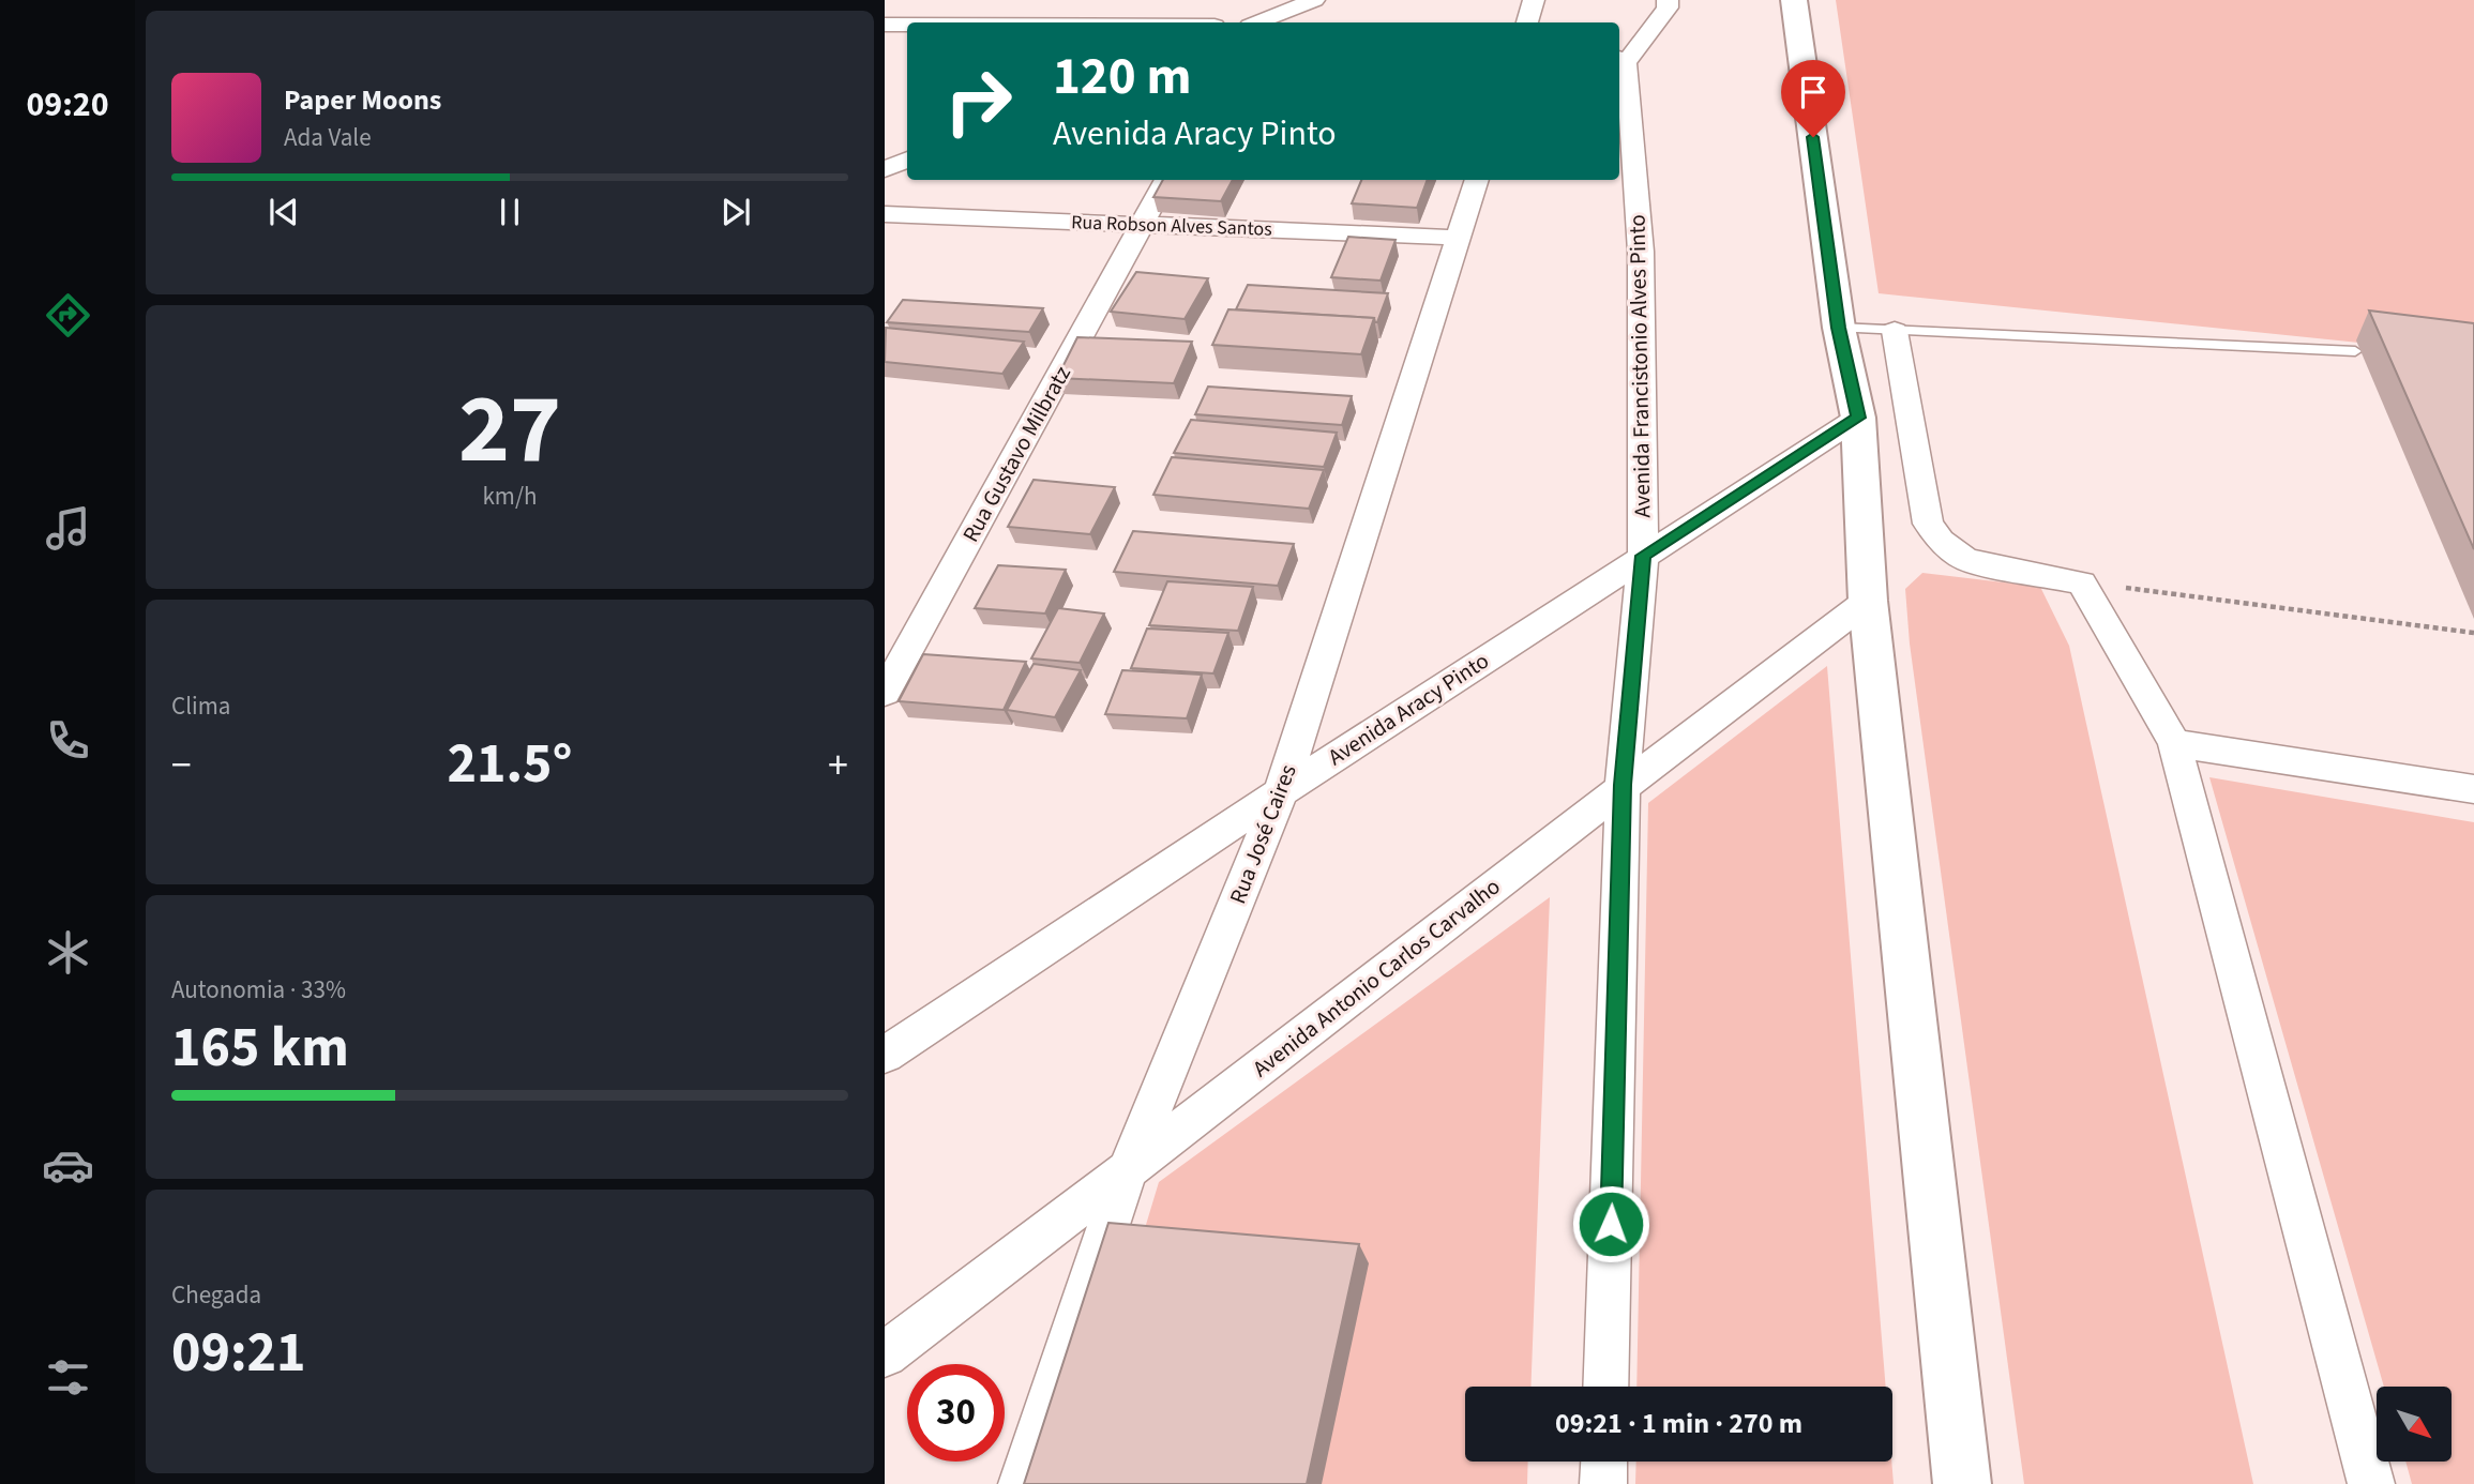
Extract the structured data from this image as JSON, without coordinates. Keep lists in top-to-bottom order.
{
  "streets": {
    "street": [
      "Rua Robson Alves Santos",
      "Avenida Francistonio Alves Pinto",
      "Rua Gustavo Milbratz",
      "Avenida Aracy Pinto",
      "Rua José Caires",
      "Avenida Antonio Carlos Carvalho"
    ]
  },
  "crossings": [
    ["Rua Robson Alves Santos", "Rua Gustavo Milbratz"],
    ["Rua Robson Alves Santos", "Rua José Caires"],
    ["Avenida Francistonio Alves Pinto", "Avenida Aracy Pinto"],
    ["Avenida Francistonio Alves Pinto", "Avenida Antonio Carlos Carvalho"],
    ["Avenida Aracy Pinto", "Rua José Caires"],
    ["Rua José Caires", "Avenida Antonio Carlos Carvalho"]
  ],
  "north": "bottom right",
  "page": {
    "tabs": "09:20",
    "turn": ["120 m", "Avenida Aracy Pinto"],
    "song": ["Paper Moons", "Ada Vale"],
    "tile": [
      ["27", "km/h"],
      "Clima",
      ["Autonomia · 33%", "165 km"],
      ["Chegada", "09:21"]
    ],
    "heat": ["−", "21.5°", "+"],
    "limit": "30",
    "trip": "09:21 · 1 min · 270 m"
  }
}
